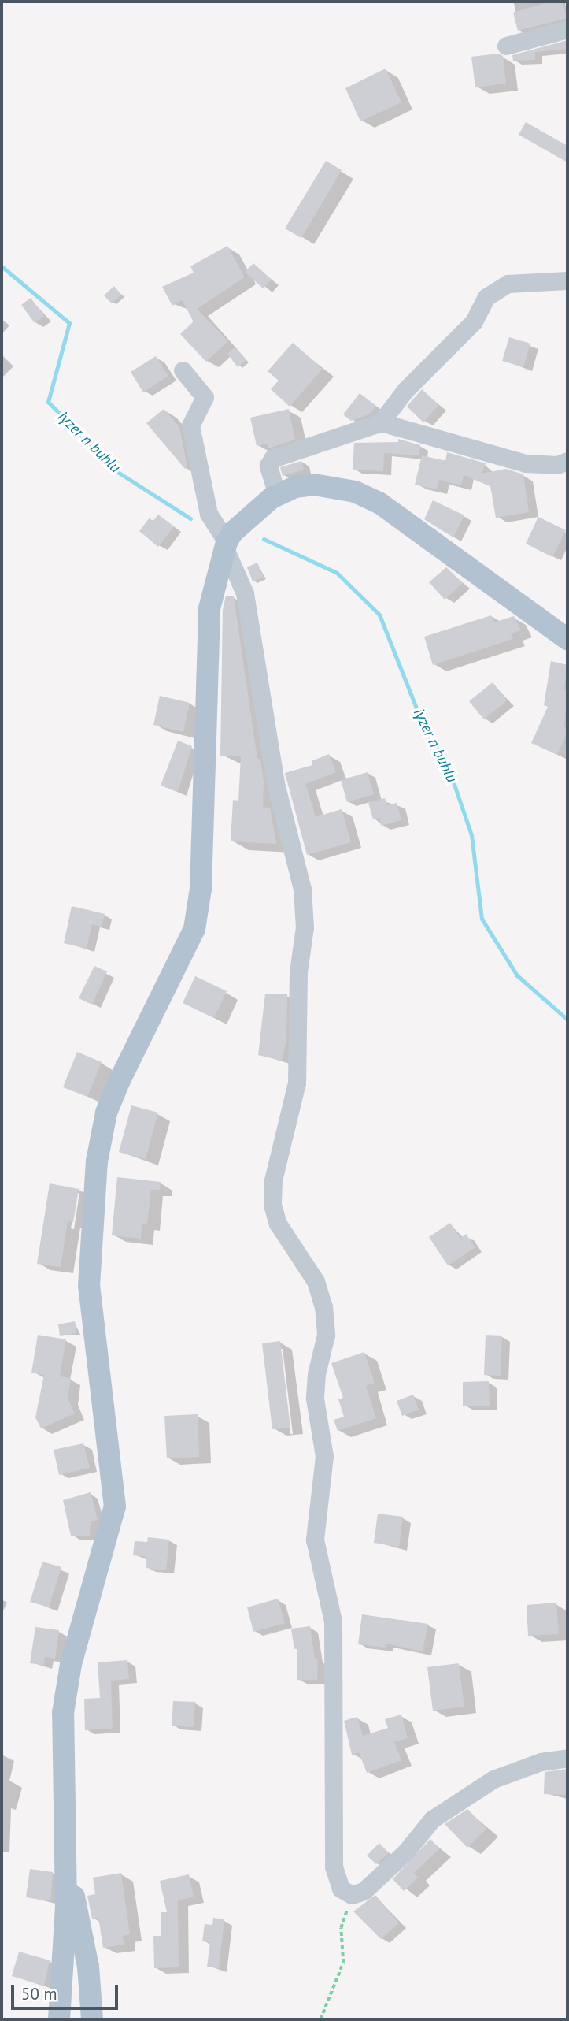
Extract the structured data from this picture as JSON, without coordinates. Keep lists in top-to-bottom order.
{
  "water": ["iγzer n buhlu"],
  "scale_bar": "50 m"
}
